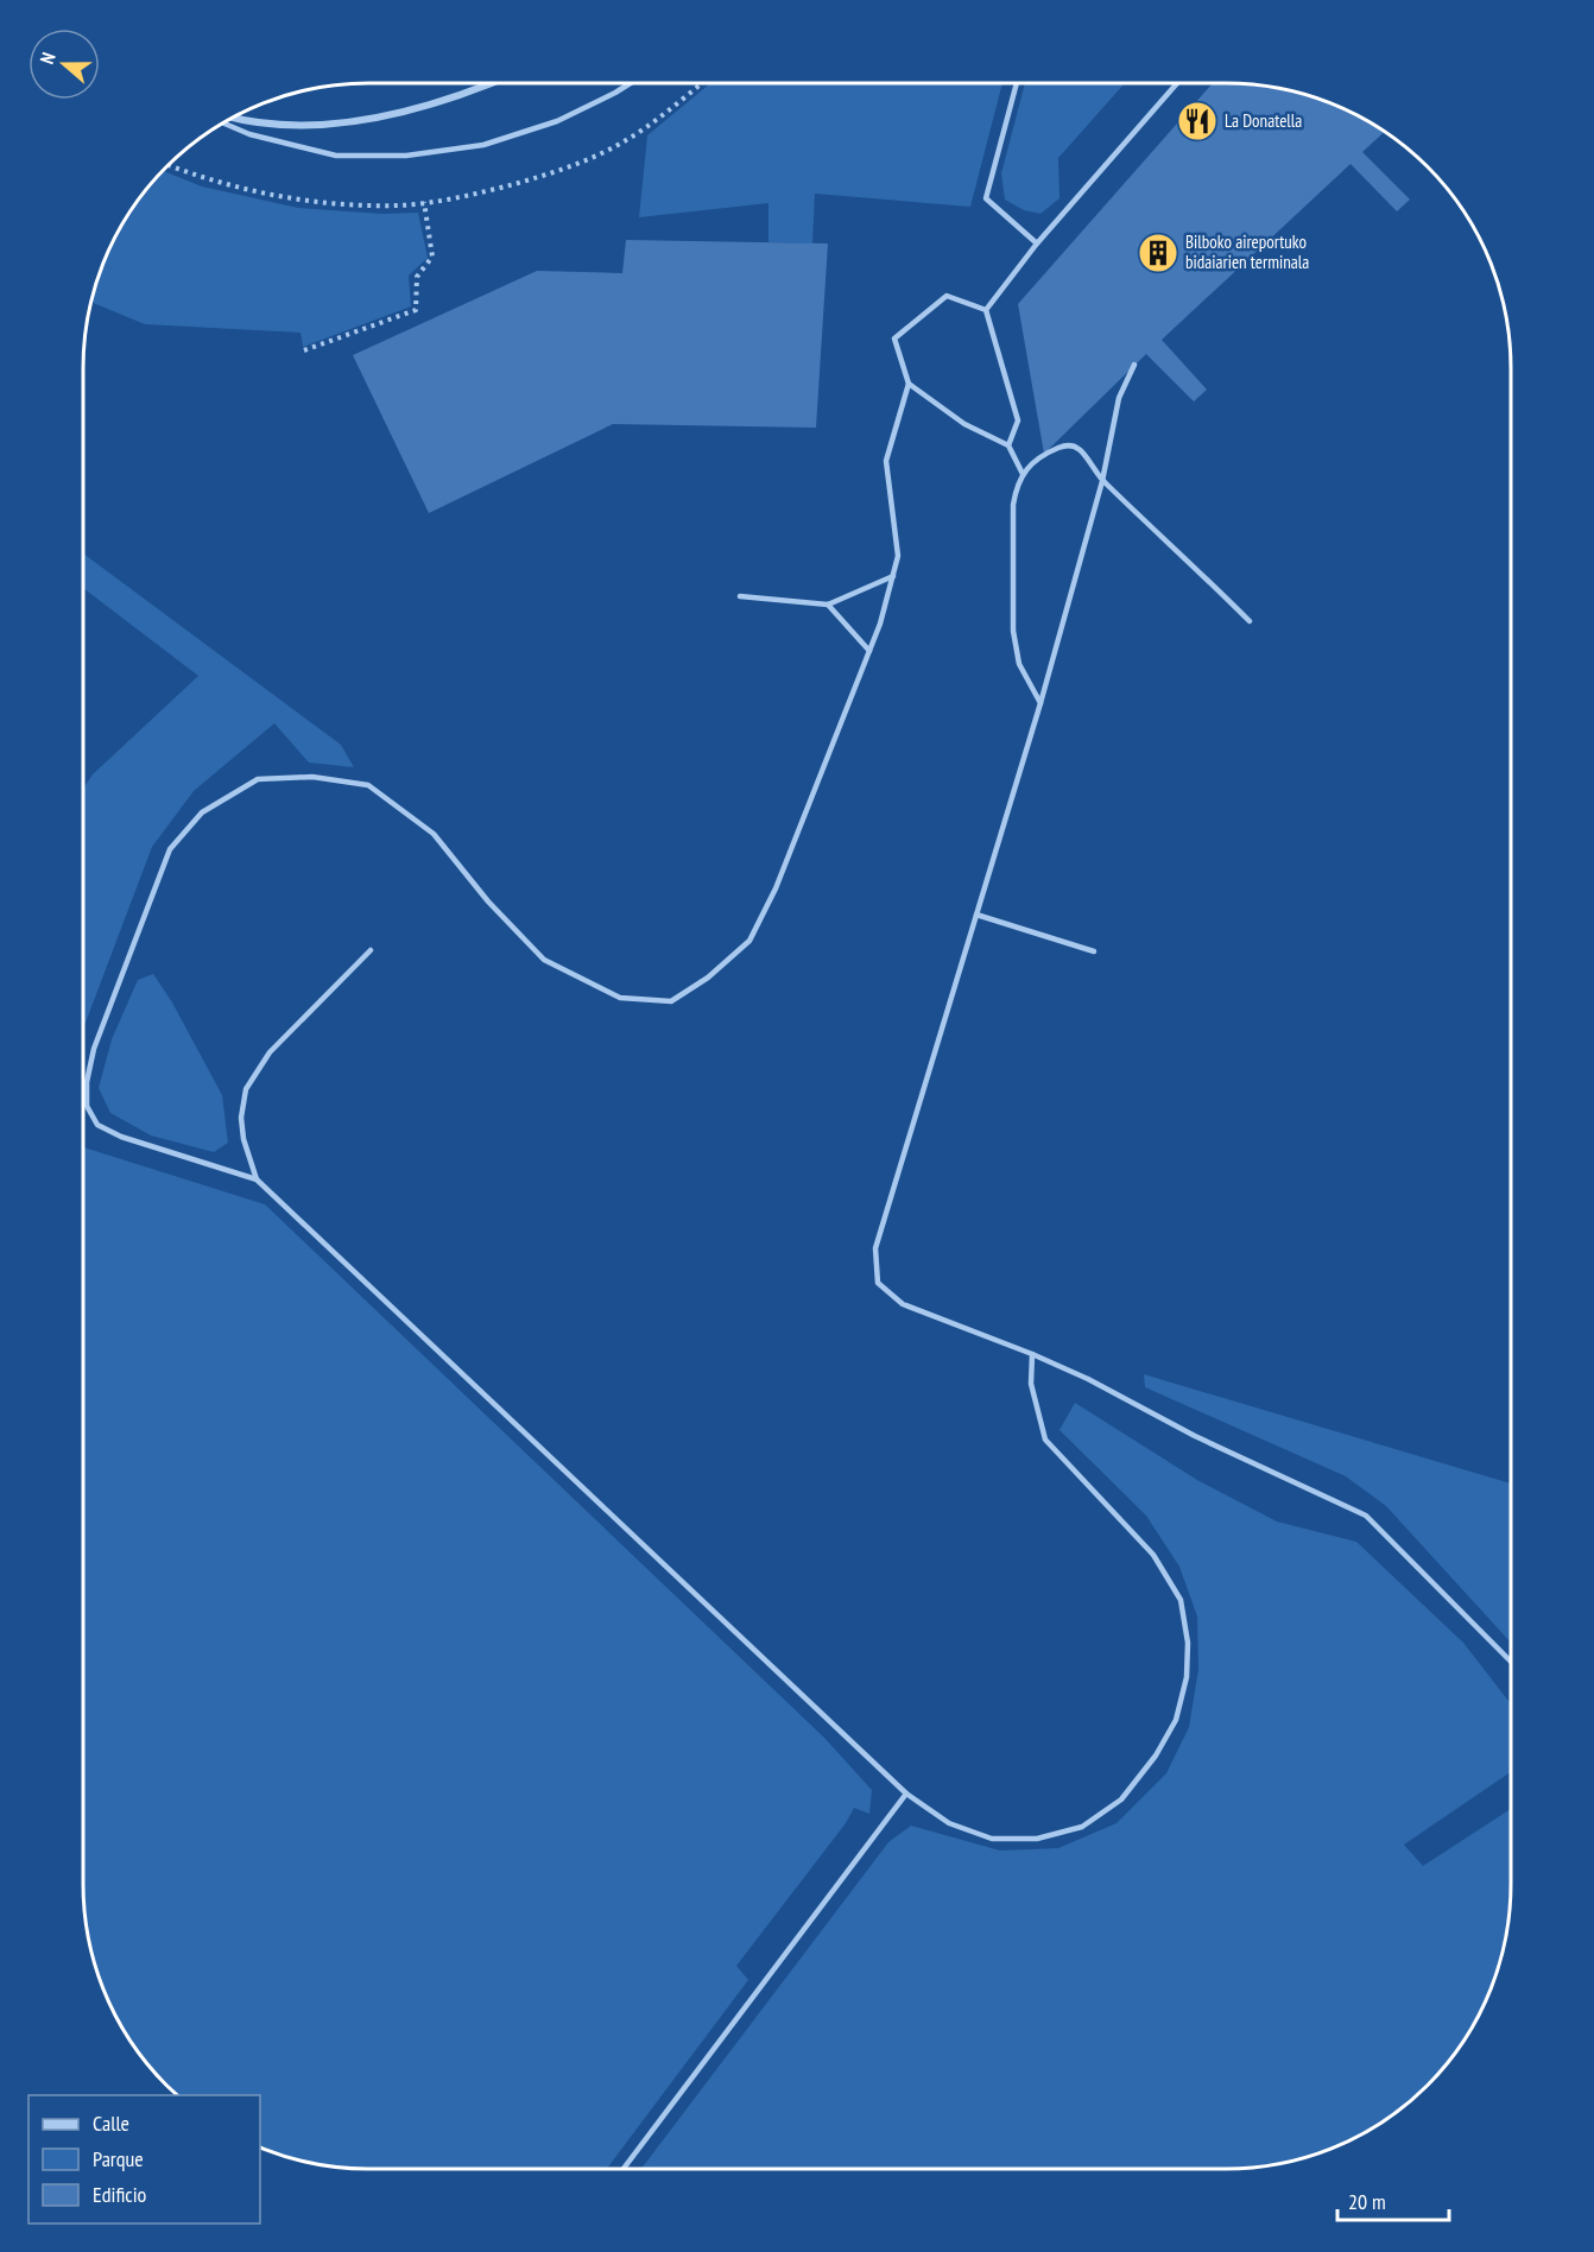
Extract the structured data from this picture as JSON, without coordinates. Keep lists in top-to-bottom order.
{
  "places": {
    "restaurant": ["La Donatella"],
    "building": ["Bilboko aireportuko bidaiarien terminala"]
  },
  "legend": ["Calle", "Parque", "Edificio"],
  "scale_bar": "20 m",
  "north": "left"
}
